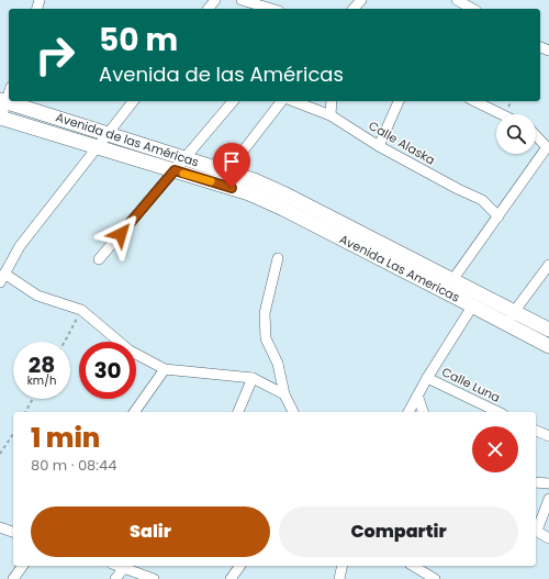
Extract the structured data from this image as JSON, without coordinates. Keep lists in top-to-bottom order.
{
  "streets": {
    "street": [
      "Avenida de las Américas",
      "Calle Alaska",
      "Avenida Las Americas",
      "Calle Luna"
    ]
  },
  "crossings": [
    ["Avenida de las Américas", "Avenida Las Americas"]
  ],
  "page": {
    "turn": ["50 m", "Avenida de las Américas"],
    "speed": "28 km/h",
    "limit": "30",
    "heading": ["1 min", "80 m · 08:44"],
    "buttons": ["Salir", "Compartir"]
  }
}
